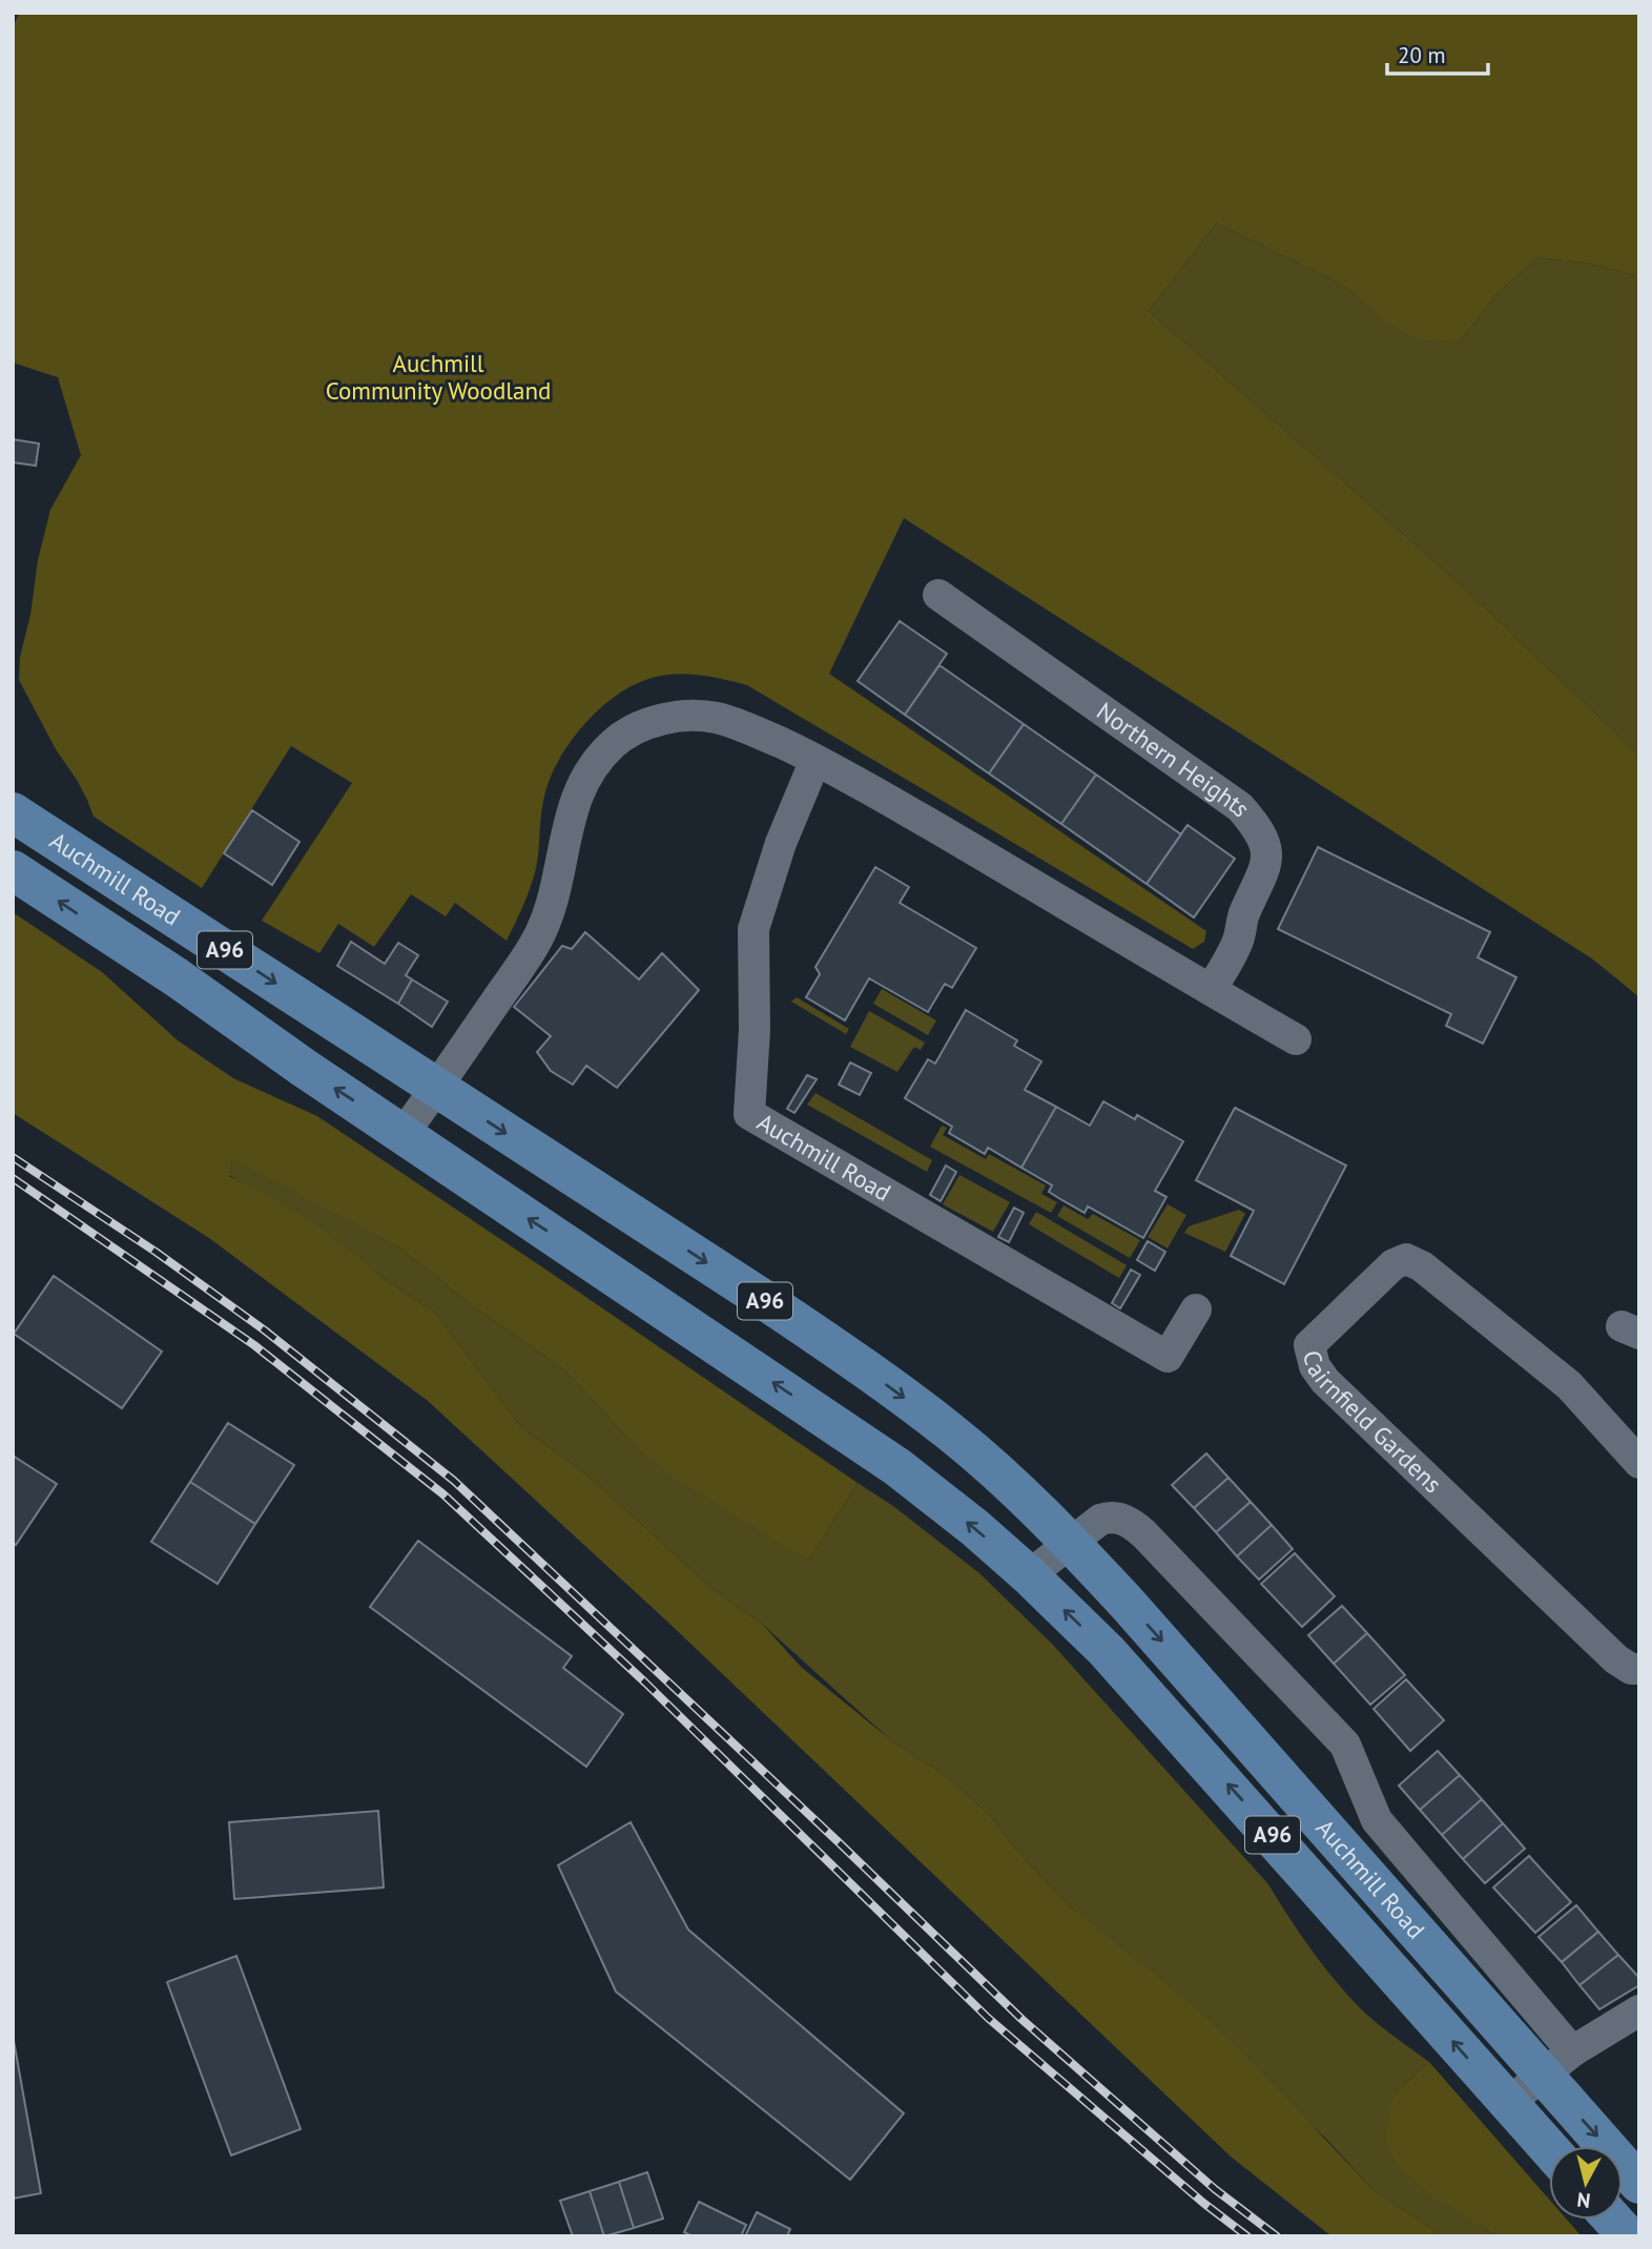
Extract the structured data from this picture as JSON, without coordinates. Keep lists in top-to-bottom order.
{
  "streets": {
    "main road": ["Auchmill Road", "A96"],
    "street": ["Northern Heights", "Cairnfield Gardens"]
  },
  "parks": ["Auchmill Community Woodland"],
  "scale_bar": "20 m",
  "north": "bottom"
}
